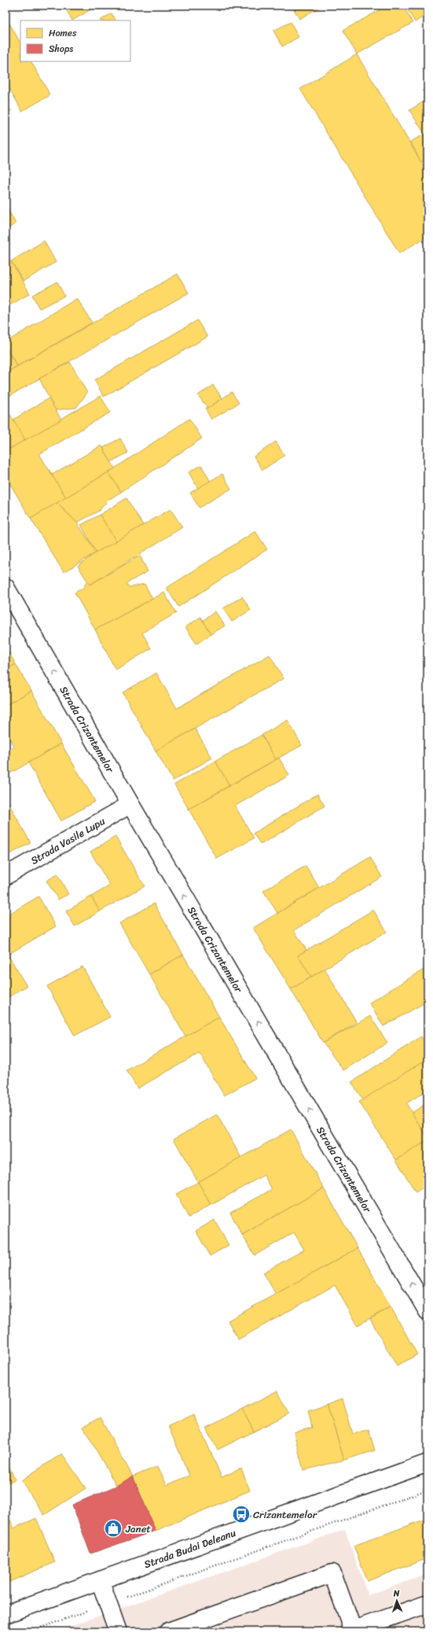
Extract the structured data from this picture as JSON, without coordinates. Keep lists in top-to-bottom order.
{
  "streets": {
    "street": ["Strada Crizantemelor", "Strada Vasile Lupu", "Strada Budai Deleanu"]
  },
  "crossings": [
    ["Strada Crizantemelor", "Strada Vasile Lupu"]
  ],
  "one_way": ["Strada Crizantemelor"],
  "places": {
    "bus stop": ["Crizantemelor"],
    "shop": ["Janet"]
  },
  "legend": ["Homes", "Shops"],
  "north": "top"
}
